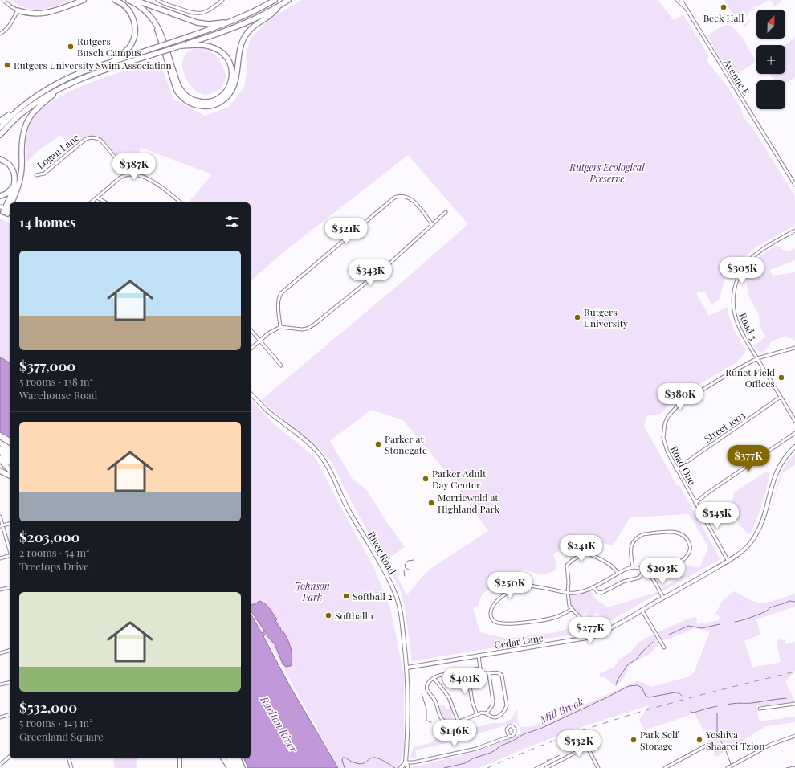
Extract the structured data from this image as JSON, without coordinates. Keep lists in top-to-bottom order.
{
  "streets": {
    "street": [
      "Avenue E",
      "Logan Lane",
      "Road 3",
      "Street 1603",
      "Road One",
      "River Road",
      "Cedar Lane"
    ]
  },
  "crossings": [
    ["Road 3", "Street 1603"],
    ["Road 3", "Road One"],
    ["Street 1603", "Road One"],
    ["Road One", "Cedar Lane"],
    ["River Road", "Cedar Lane"]
  ],
  "water": ["Mill Brook", "Raritan River"],
  "parks": ["Rutgers Ecological Preserve", "Johnson Park"],
  "places": [
    "Beck Hall",
    "Rutgers Busch Campus",
    "Rutgers University Swim Association",
    "Rutgers University",
    "Runet Field Offices",
    "Parker at Stonegate",
    "Parker Adult Day Center",
    "Merriewold at Highland Park",
    "Softball 2",
    "Softball 1",
    "Park Self Storage",
    "Yeshiva Shaarei Tzion"
  ],
  "north": "top",
  "page": {
    "map_buttons": ["+", "−"],
    "price": [
      "$387K",
      "$321K",
      "$305K",
      "$343K",
      "$380K",
      "$377K",
      "$545K",
      "$241K",
      "$203K",
      "$250K",
      "$277K",
      "$401K",
      "$146K",
      "$532K"
    ],
    "heading": "14 homes",
    "list": [
      {
        "name": "$377,000",
        "note": "5 rooms · 138 m² · Warehouse Road"
      },
      {
        "name": "$203,000",
        "note": "2 rooms · 54 m² · Treetops Drive"
      },
      {
        "name": "$532,000",
        "note": "5 rooms · 143 m² · Greenland Square"
      }
    ]
  }
}
